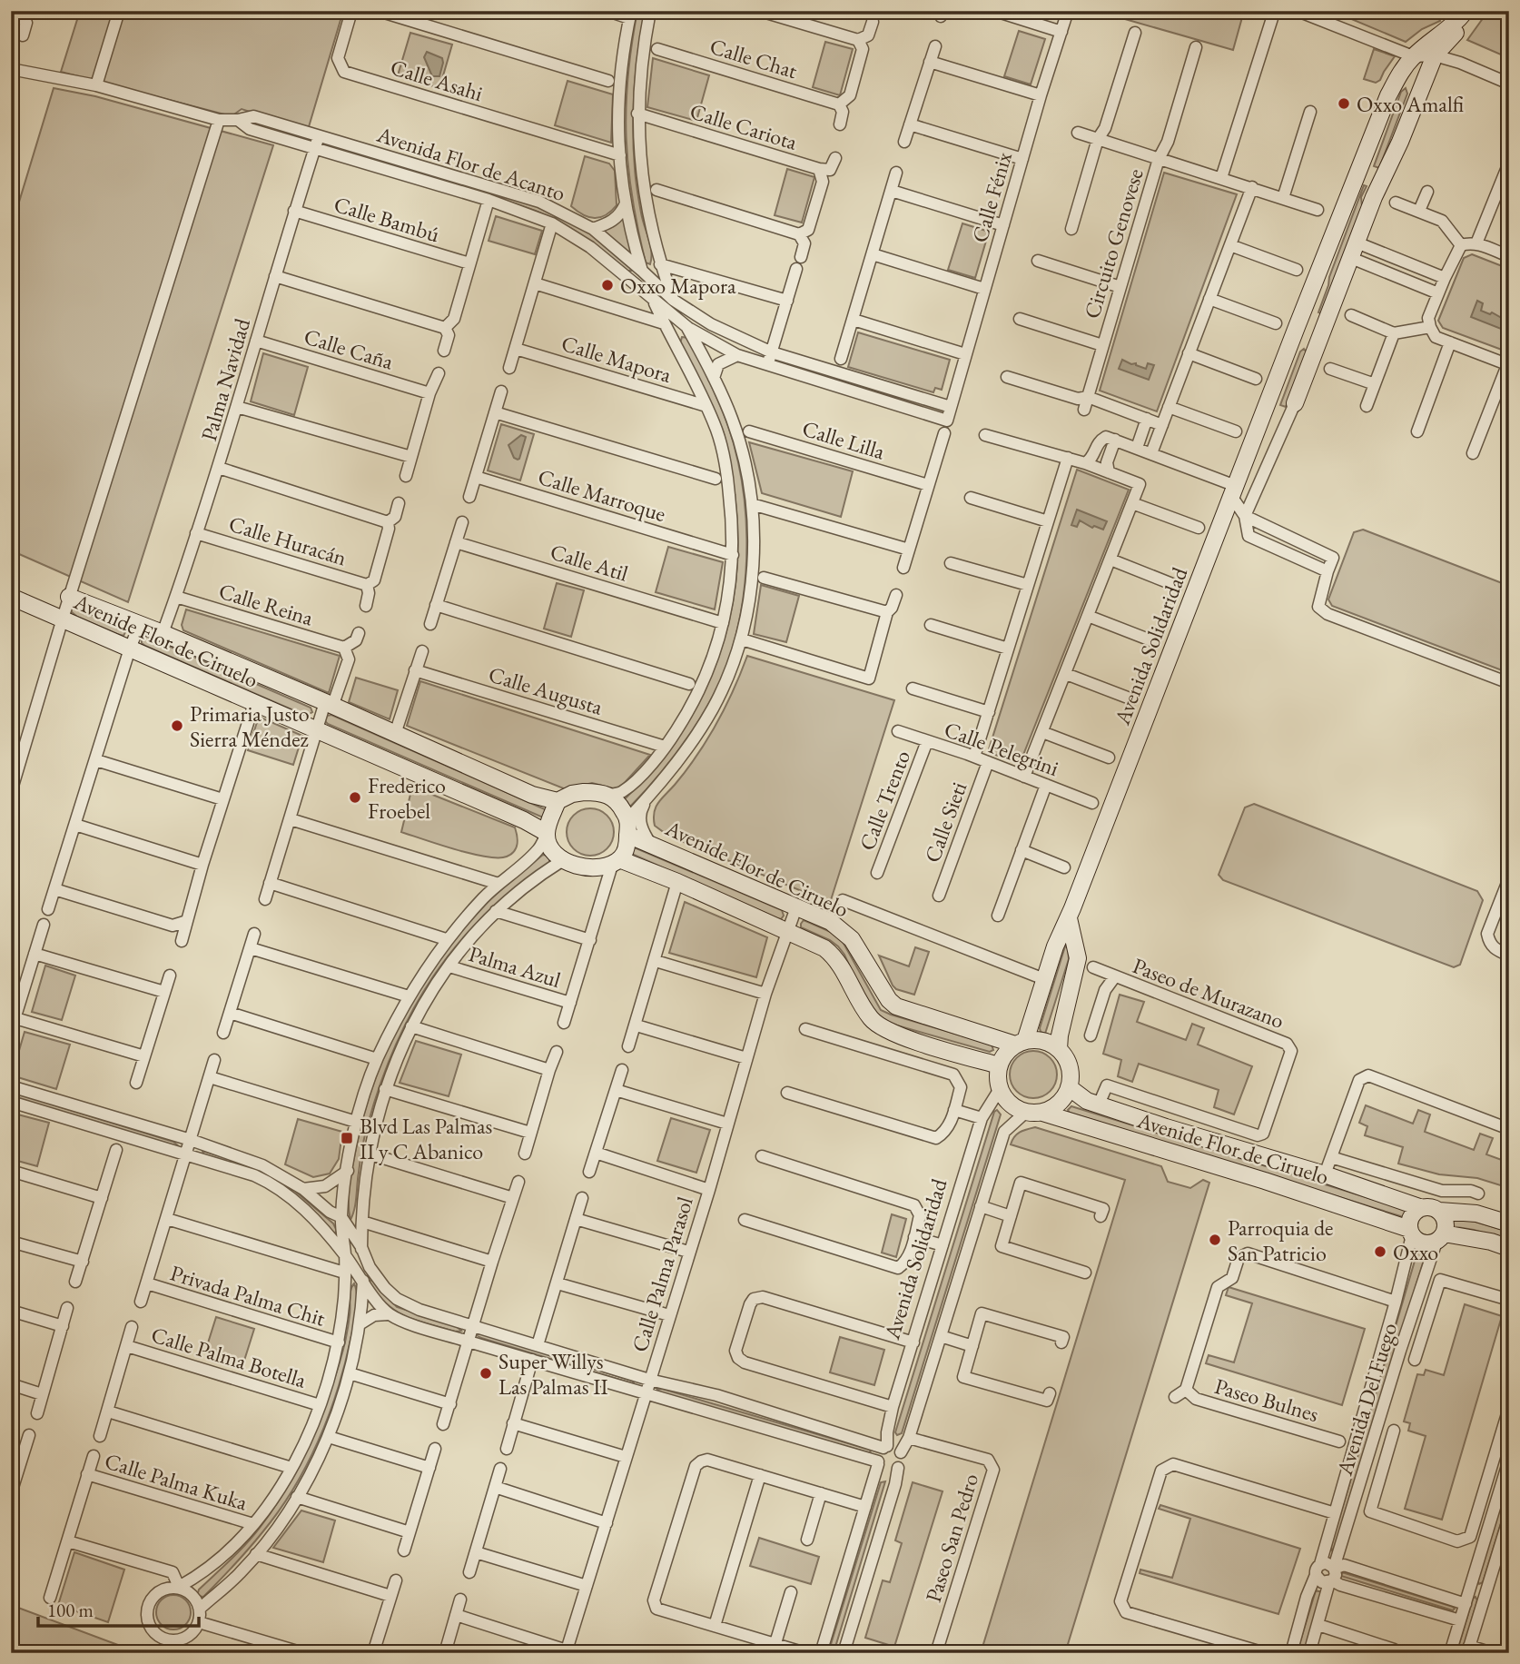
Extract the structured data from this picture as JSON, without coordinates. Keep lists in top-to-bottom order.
{
  "streets": {
    "main road": ["Avenide Flor de Ciruelo", "Avenida Solidaridad"],
    "street": [
      "Calle Chat",
      "Calle Asahi",
      "Calle Cariota",
      "Avenida Flor de Acanto",
      "Calle Fénix",
      "Calle Bambú",
      "Circuito Genovese",
      "Calle Caña",
      "Calle Mapora",
      "Palma Navidad",
      "Calle Lilla",
      "Calle Marroque",
      "Calle Huracán",
      "Calle Atil",
      "Calle Reina",
      "Calle Augusta",
      "Calle Pelegrini",
      "Calle Trento",
      "Calle Sieti",
      "Palma Azul",
      "Paseo de Murazano",
      "Calle Palma Parasol",
      "Privada Palma Chit",
      "Calle Palma Botella",
      "Avenida Del Fuego",
      "Paseo Bulnes",
      "Calle Palma Kuka",
      "Paseo San Pedro"
    ]
  },
  "crossings": [
    ["Avenida Flor de Acanto", "Calle Fénix"],
    ["Avenida Flor de Acanto", "Palma Navidad"],
    ["Calle Bambú", "Palma Navidad"],
    ["Calle Caña", "Palma Navidad"],
    ["Palma Navidad", "Calle Huracán"],
    ["Palma Navidad", "Calle Reina"],
    ["Palma Navidad", "Avenide Flor de Ciruelo"],
    ["Avenide Flor de Ciruelo", "Avenida Solidaridad"],
    ["Avenide Flor de Ciruelo", "Palma Azul"],
    ["Avenide Flor de Ciruelo", "Paseo de Murazano"],
    ["Avenide Flor de Ciruelo", "Calle Palma Parasol"],
    ["Avenide Flor de Ciruelo", "Avenida Del Fuego"],
    ["Calle Pelegrini", "Calle Trento"],
    ["Calle Pelegrini", "Calle Sieti"],
    ["Avenida Del Fuego", "Paseo Bulnes"]
  ],
  "places": {
    "other": [
      "Oxxo Amalfi",
      "Oxxo Mapora",
      "Primaria Justo Sierra Méndez",
      "Frederico Froebel",
      "Parroquia de San Patricio",
      "Oxxo",
      "Super Willys Las Palmas II"
    ],
    "transit": ["Blvd Las Palmas II y C Abanico"]
  },
  "scale_bar": "100 m"
}
